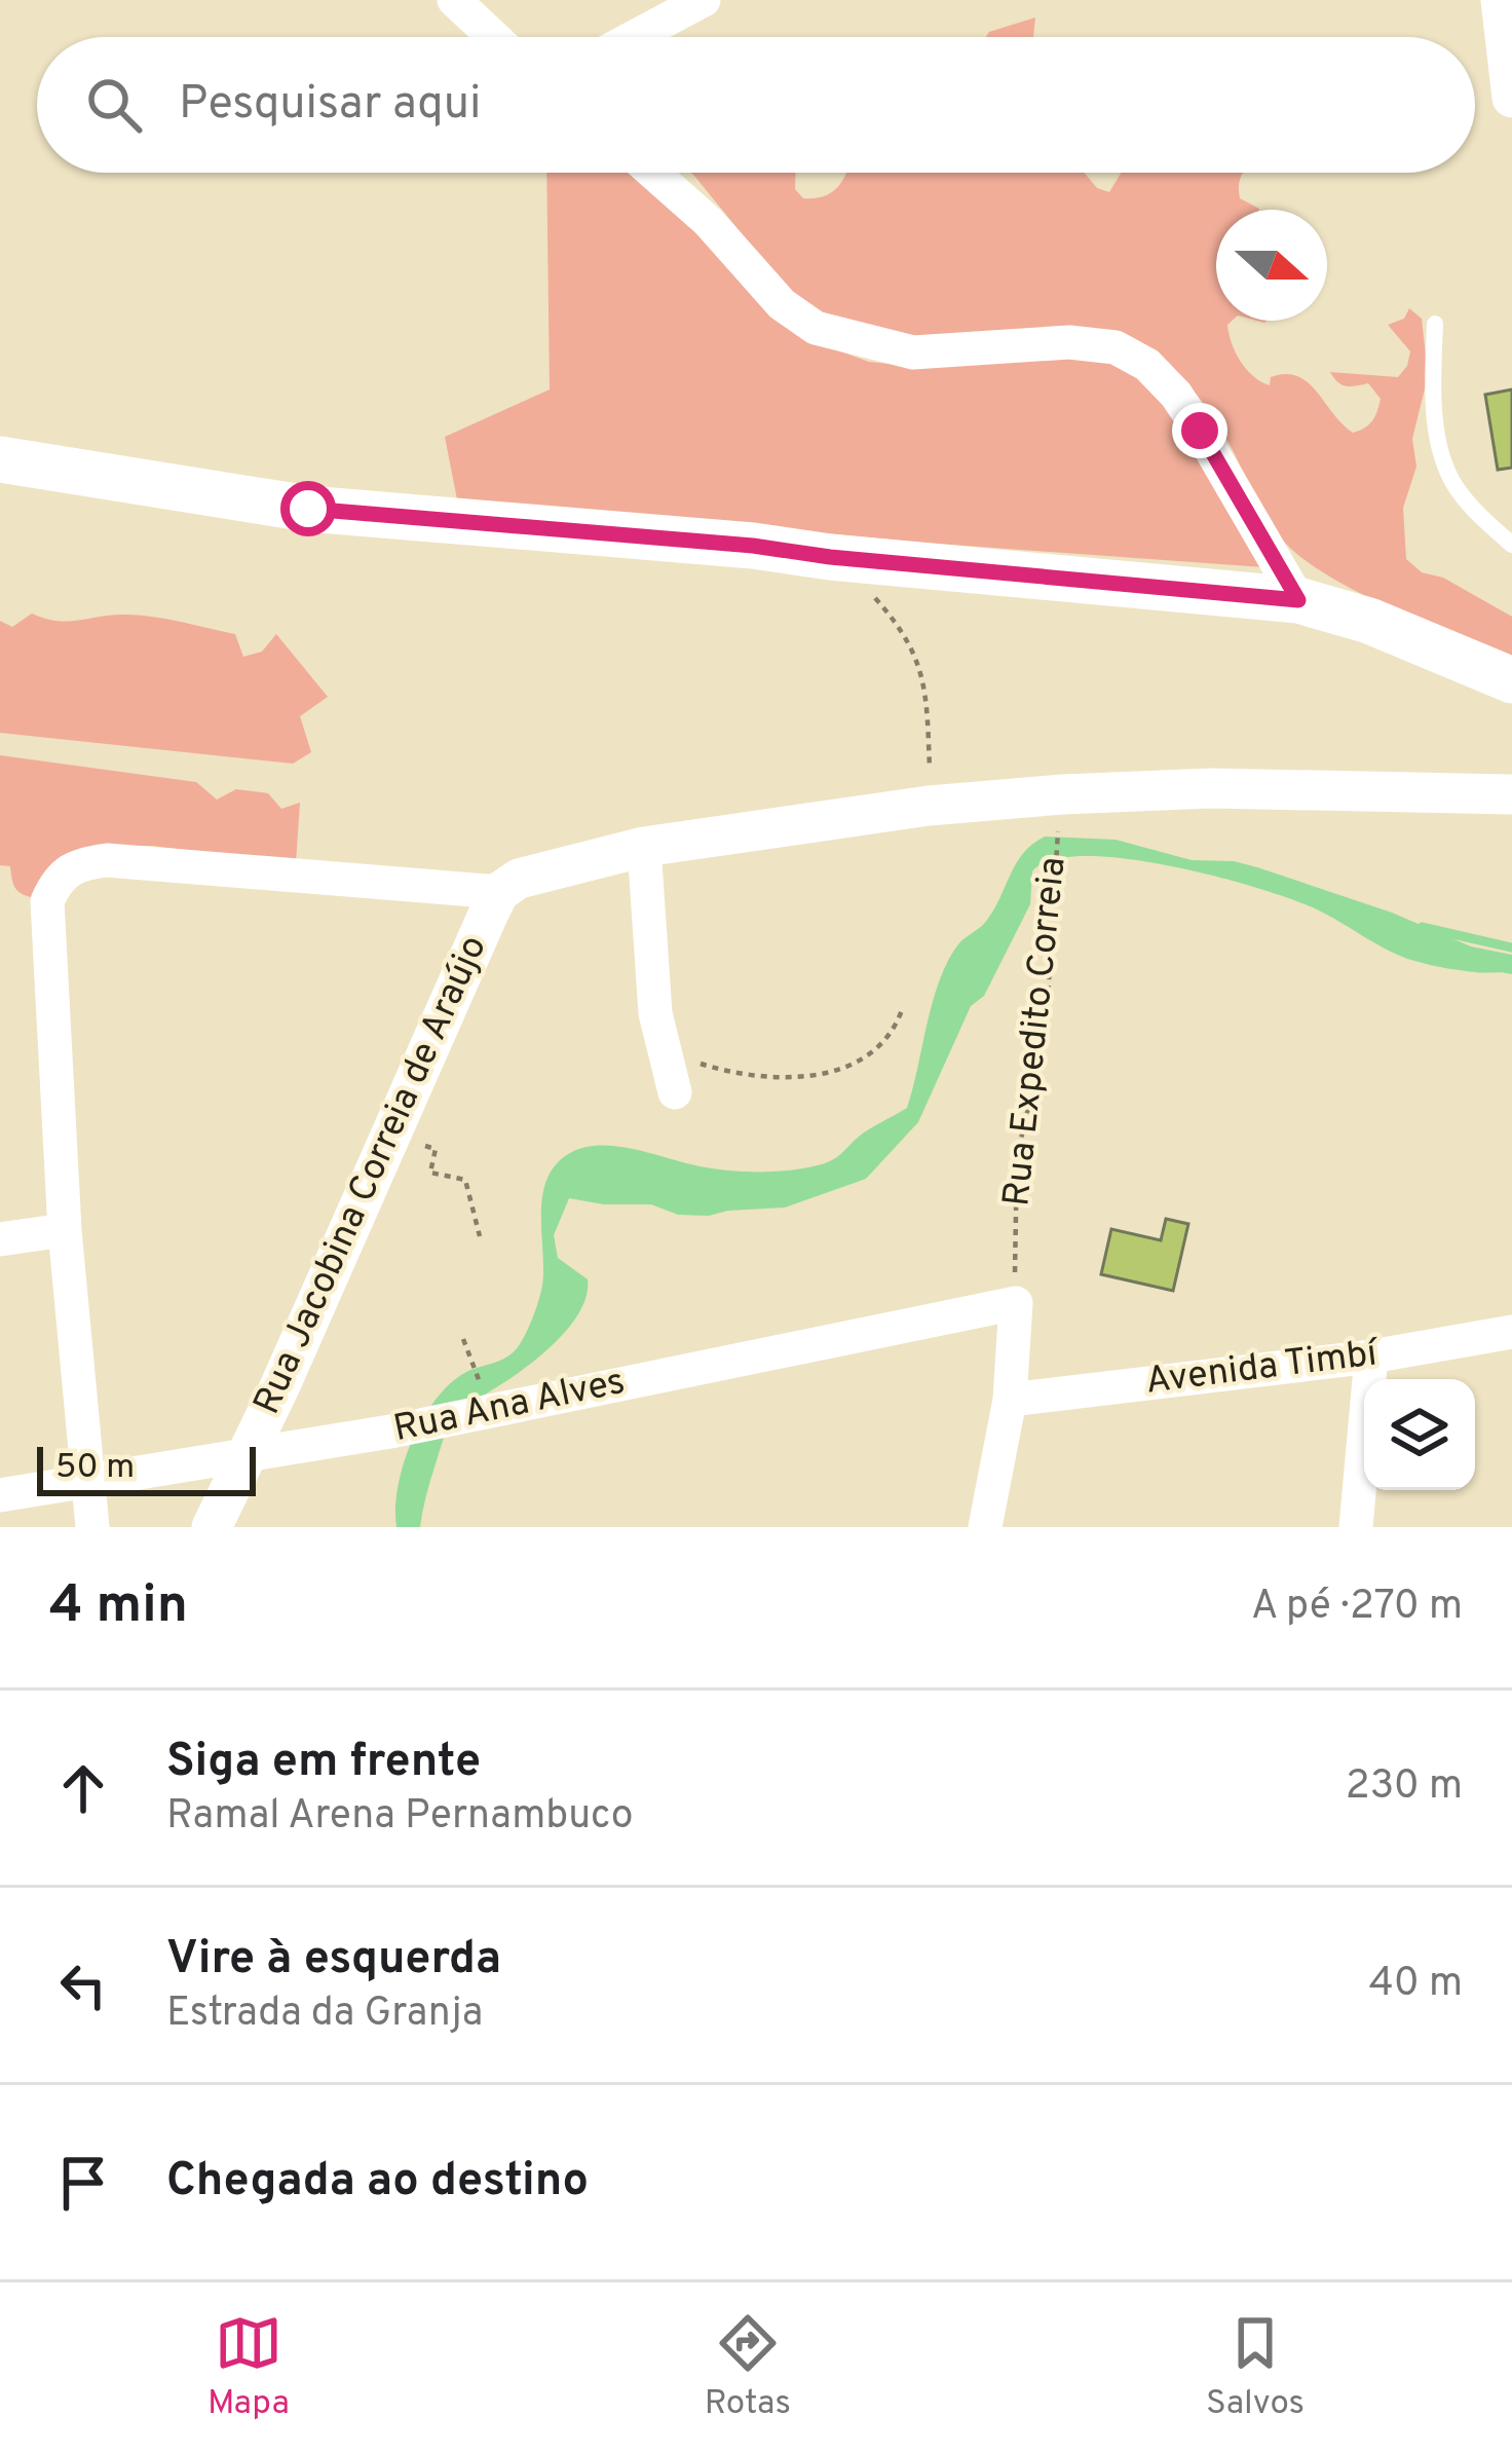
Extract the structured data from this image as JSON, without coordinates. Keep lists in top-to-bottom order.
{
  "streets": {
    "street": ["Rua Jacobina Correia de Araújo", "Avenida Timbí", "Rua Ana Alves"],
    "path": ["Rua Expedito Correia"]
  },
  "crossings": [
    ["Rua Expedito Correia", "Rua Ana Alves"],
    ["Rua Jacobina Correia de Araújo", "Rua Ana Alves"]
  ],
  "scale_bar": "50 m",
  "north": "right",
  "page": {
    "search": "Pesquisar aqui",
    "scale": "50 m",
    "heading": ["4 min", "A pé · 270 m"],
    "list": [
      ["Siga em frente", "Ramal Arena Pernambuco", "230 m"],
      ["Vire à esquerda", "Estrada da Granja", "40 m"],
      "Chegada ao destino"
    ],
    "nav": ["Mapa", "Rotas", "Salvos"]
  }
}
